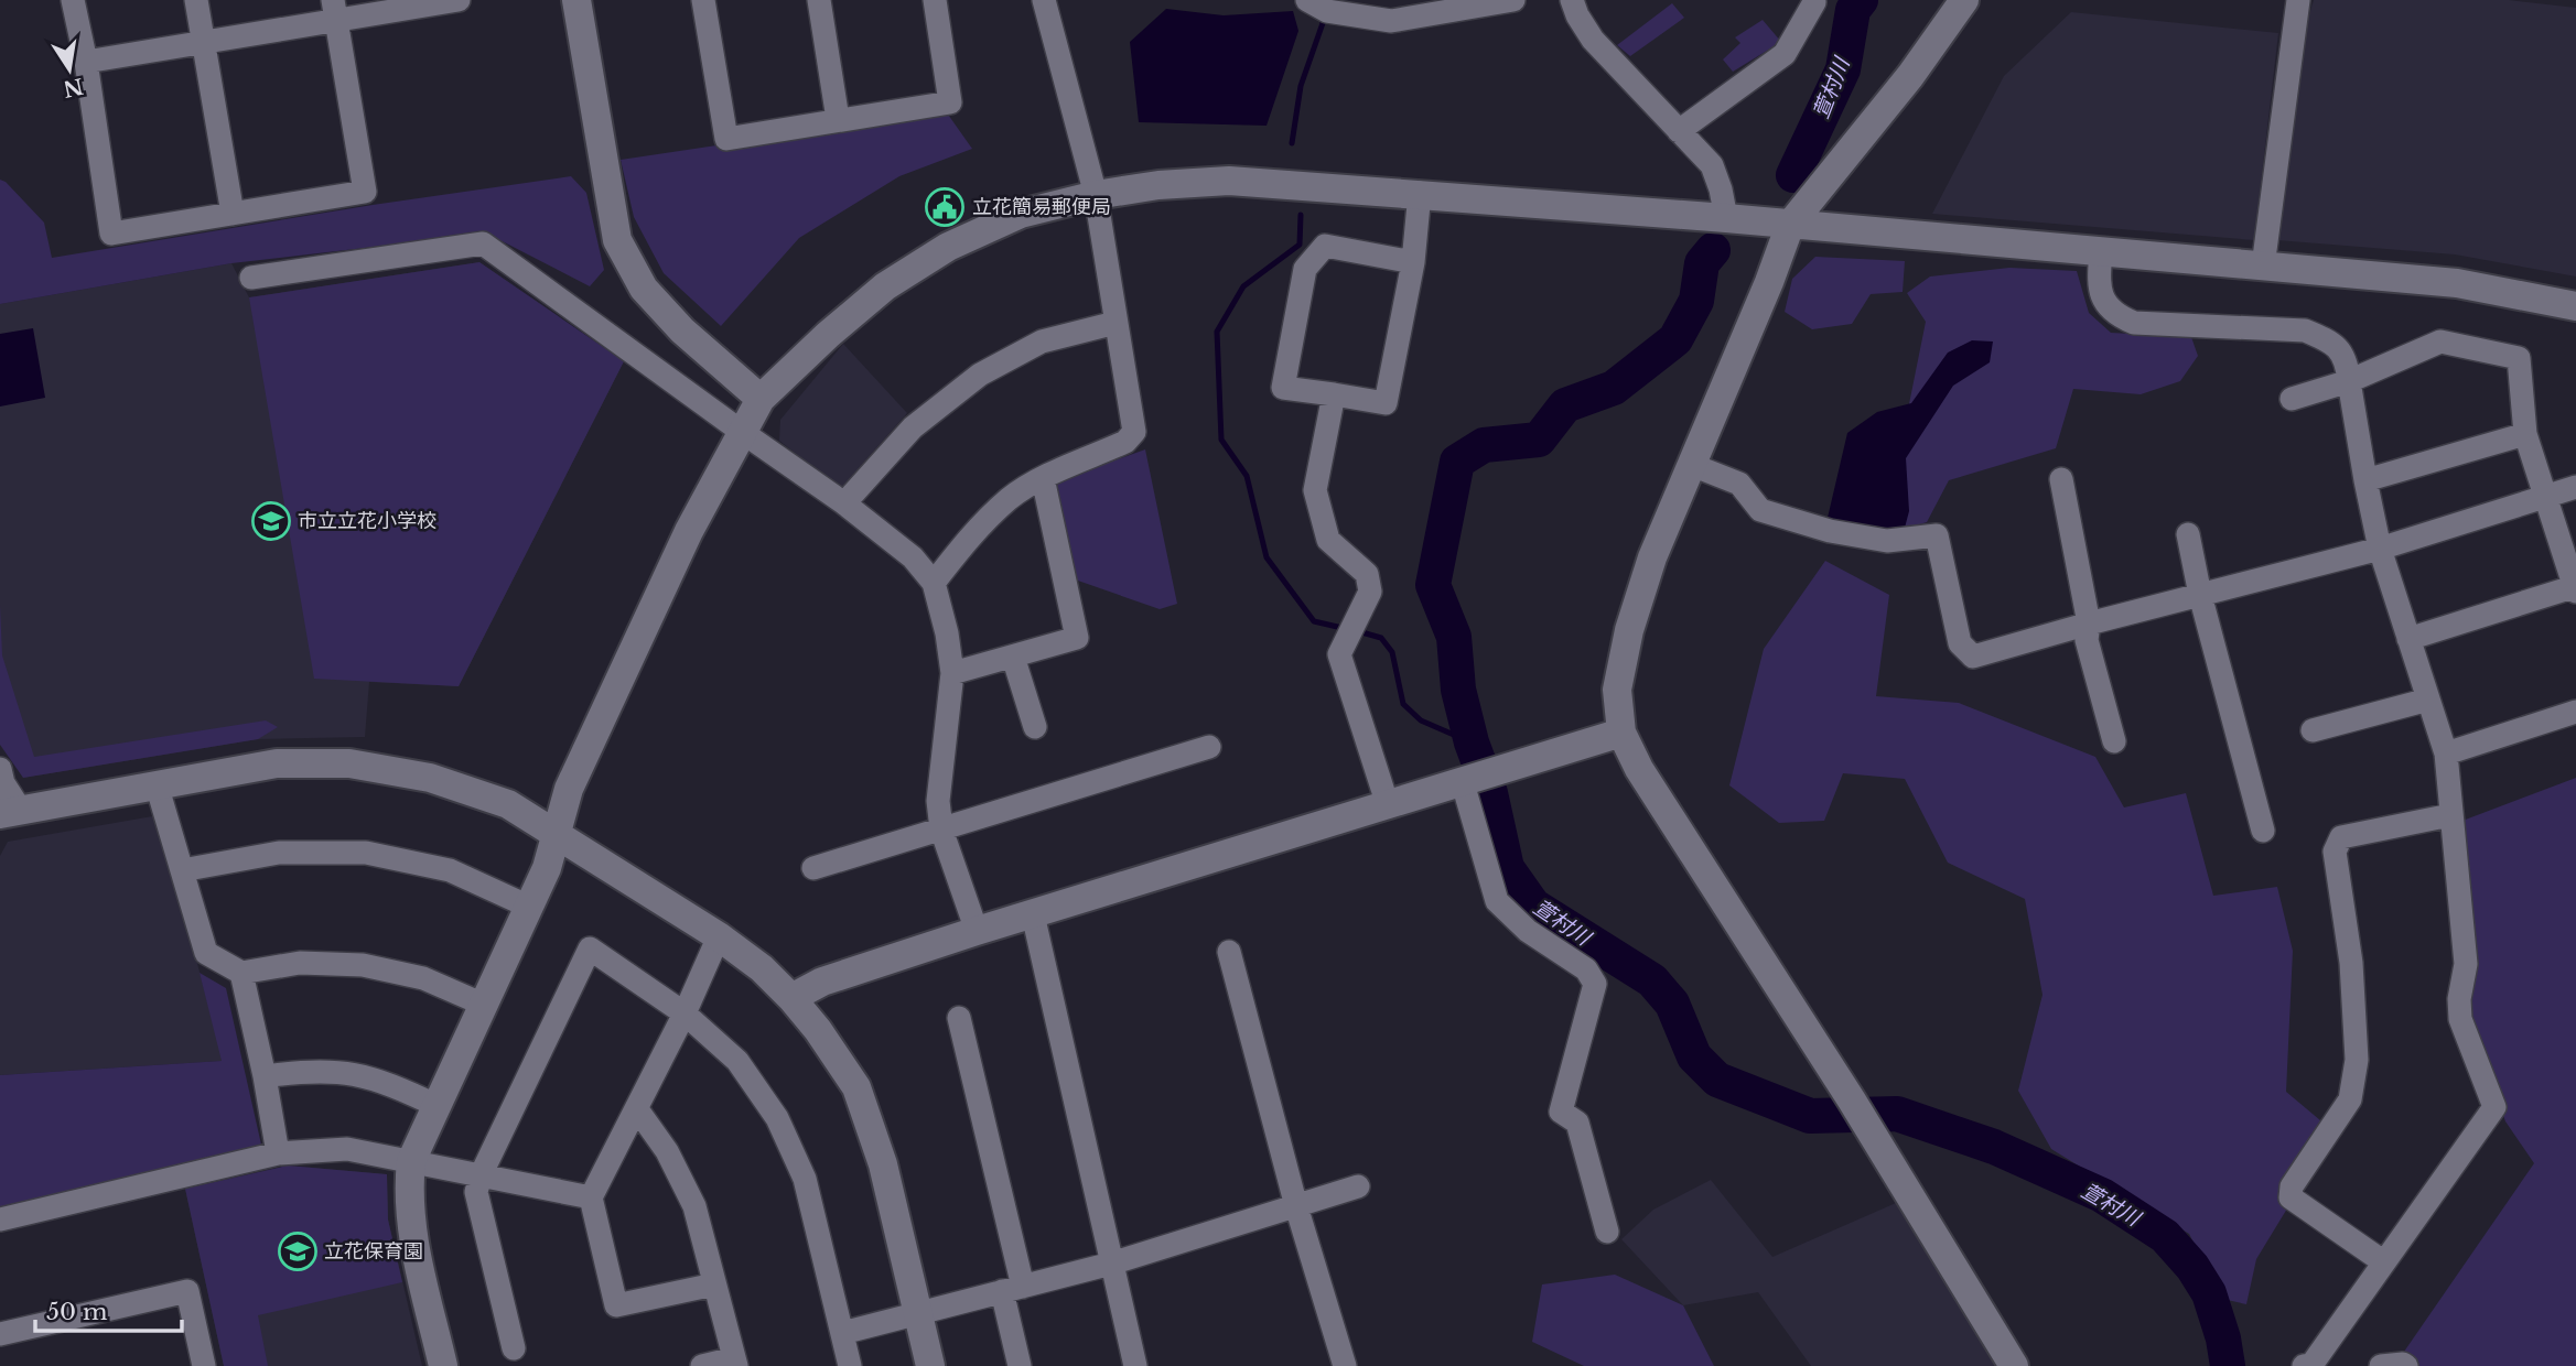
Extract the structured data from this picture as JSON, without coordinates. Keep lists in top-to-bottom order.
{
  "water": ["萱村川"],
  "places": {
    "public building": ["立花簡易郵便局"],
    "school or university": ["市立立花小学校", "立花保育園"]
  },
  "scale_bar": "50 m",
  "north": "bottom"
}
